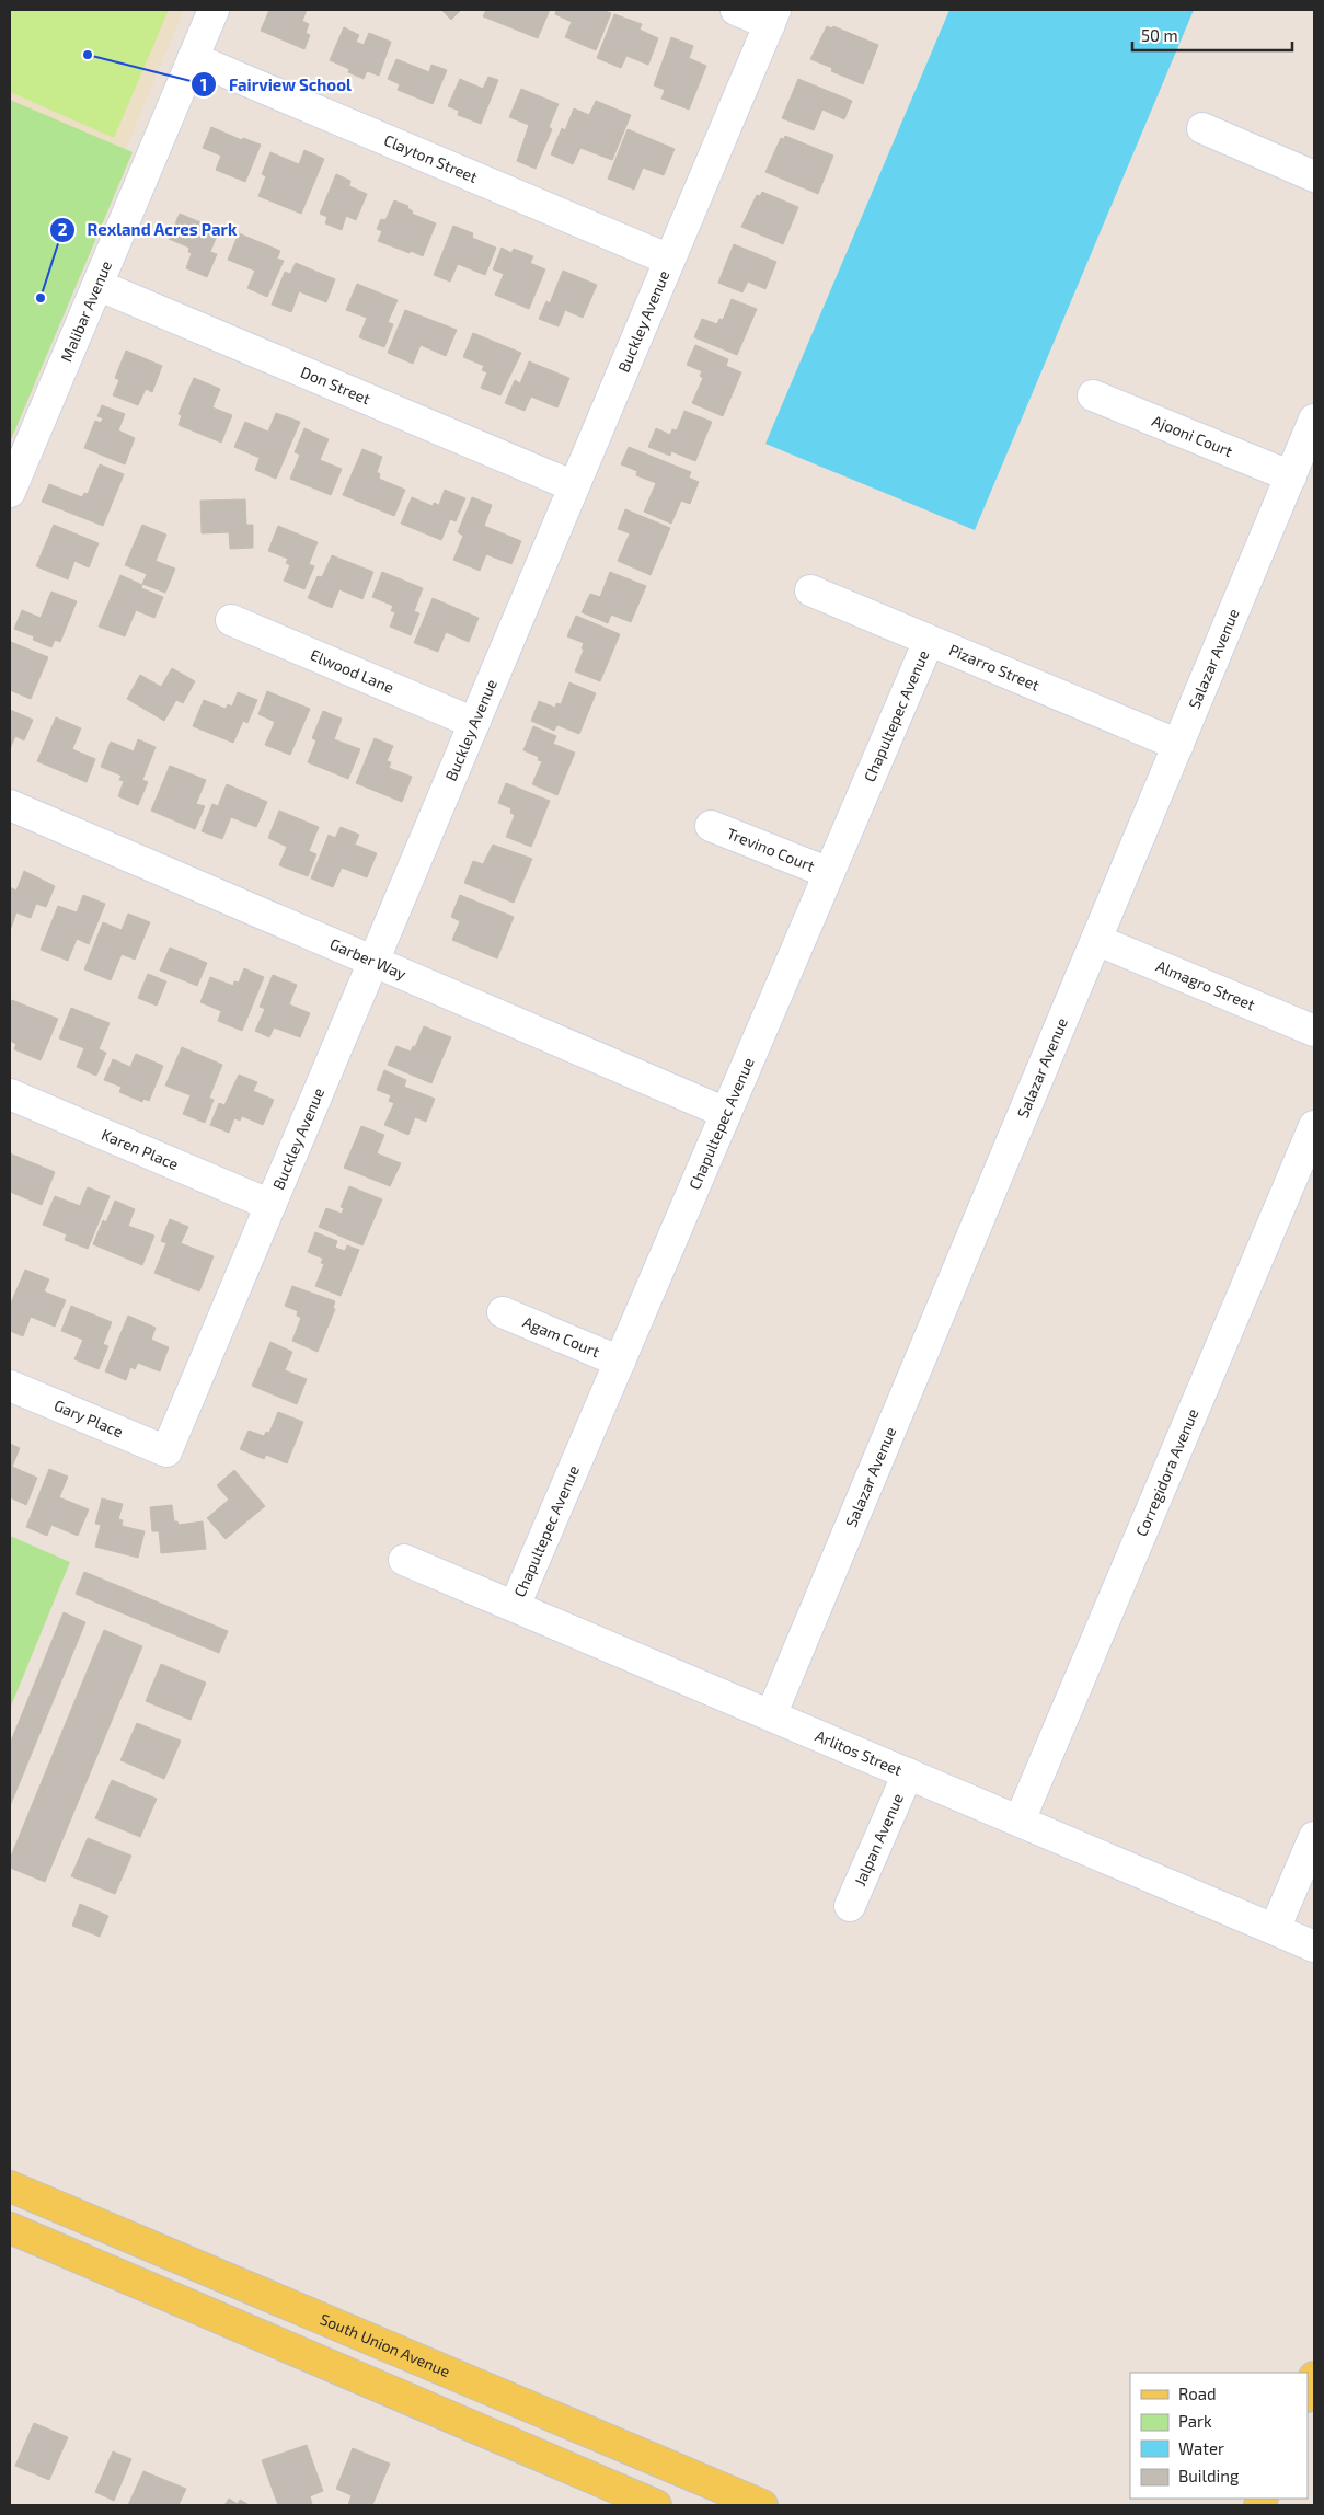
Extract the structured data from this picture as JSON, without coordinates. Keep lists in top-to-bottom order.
{
  "streets": {
    "main road": ["South Union Avenue"],
    "street": [
      "Clayton Street",
      "Malibar Avenue",
      "Buckley Avenue",
      "Don Street",
      "Ajooni Court",
      "Salazar Avenue",
      "Pizarro Street",
      "Elwood Lane",
      "Chapultepec Avenue",
      "Trevino Court",
      "Garber Way",
      "Almagro Street",
      "Karen Place",
      "Agam Court",
      "Gary Place",
      "Corregidora Avenue",
      "Arlitos Street",
      "Jalpan Avenue"
    ]
  },
  "crossings": [
    ["Clayton Street", "Malibar Avenue"],
    ["Clayton Street", "Buckley Avenue"],
    ["Malibar Avenue", "Don Street"],
    ["Buckley Avenue", "Don Street"],
    ["Buckley Avenue", "Elwood Lane"],
    ["Buckley Avenue", "Garber Way"],
    ["Buckley Avenue", "Karen Place"],
    ["Buckley Avenue", "Gary Place"],
    ["Ajooni Court", "Salazar Avenue"],
    ["Salazar Avenue", "Pizarro Street"],
    ["Salazar Avenue", "Almagro Street"],
    ["Salazar Avenue", "Arlitos Street"],
    ["Pizarro Street", "Chapultepec Avenue"],
    ["Chapultepec Avenue", "Trevino Court"],
    ["Chapultepec Avenue", "Garber Way"],
    ["Chapultepec Avenue", "Agam Court"],
    ["Chapultepec Avenue", "Arlitos Street"],
    ["Corregidora Avenue", "Arlitos Street"],
    ["Arlitos Street", "Jalpan Avenue"]
  ],
  "places": ["Fairview School", "Rexland Acres Park"],
  "legend": [
    "Road",
    "Park",
    "Water",
    "Building"
  ],
  "scale_bar": "50 m"
}
